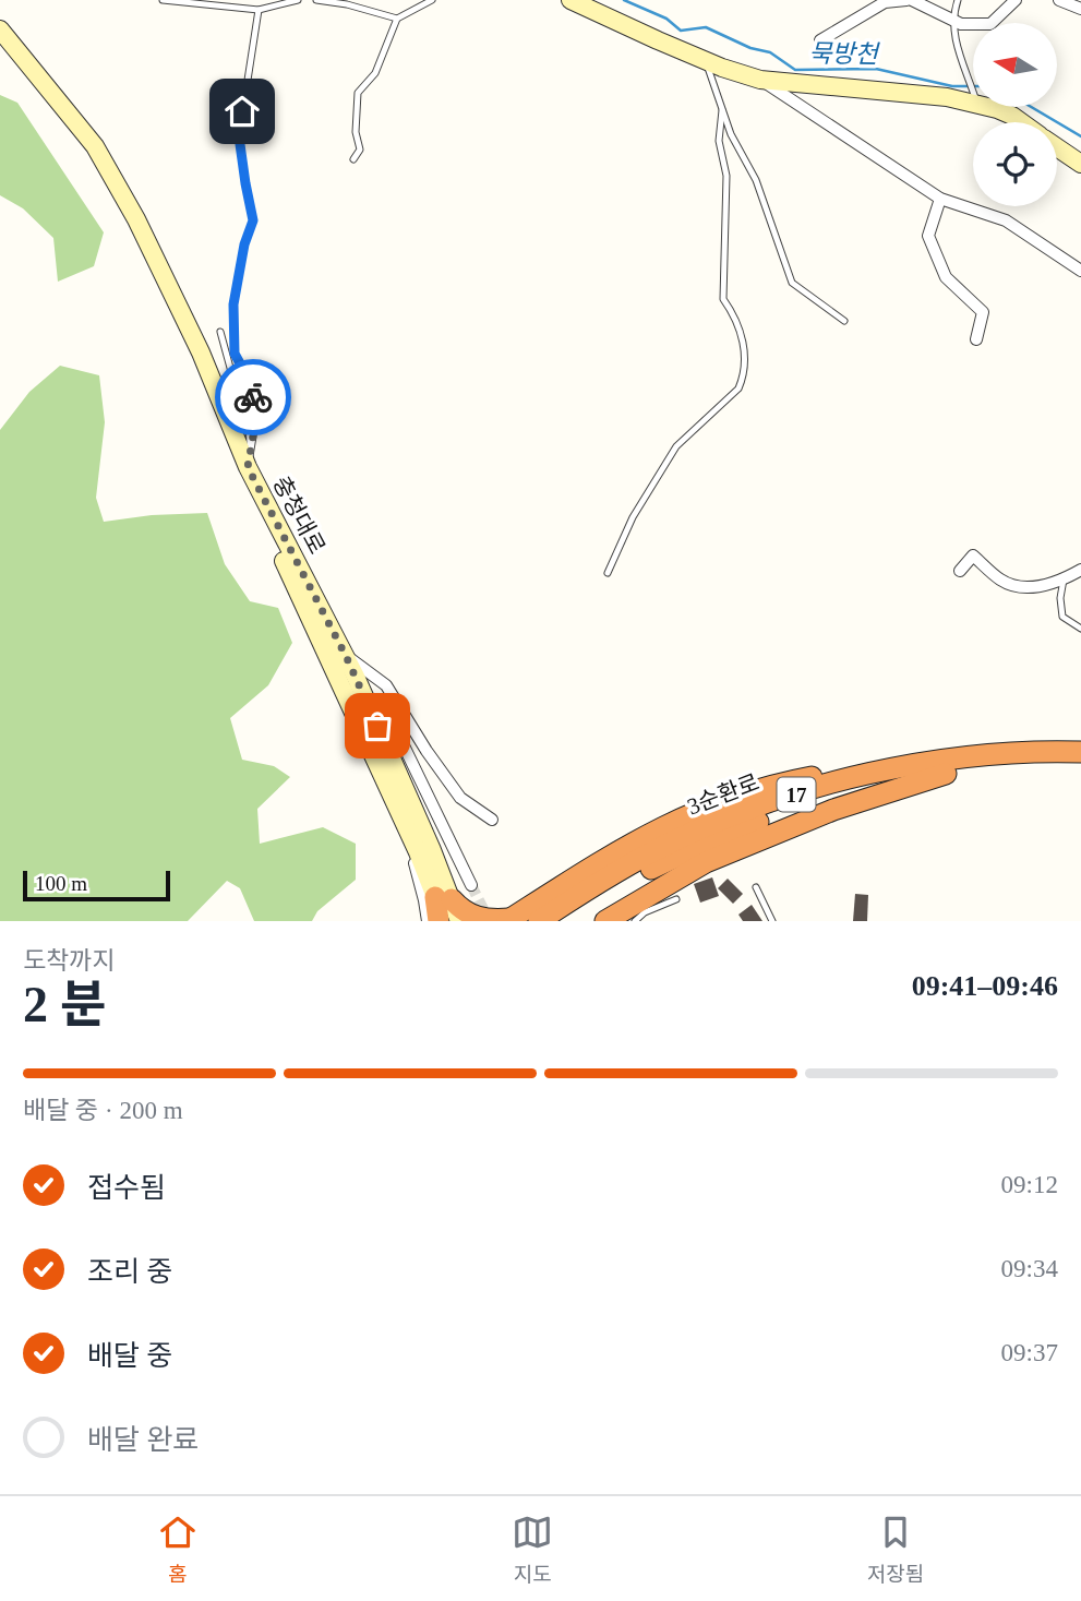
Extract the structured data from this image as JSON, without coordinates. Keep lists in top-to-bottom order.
{
  "streets": {
    "highway": ["3순환로", "17"],
    "main road": ["충청대로"]
  },
  "water": ["묵방천"],
  "scale_bar": "100 m",
  "north": "left",
  "page": {
    "scale": "100 m",
    "heading": ["2 분", "도착까지", "09:41–09:46"],
    "bar": "배달 중 · 200 m",
    "list": [
      ["접수됨", "09:12"],
      ["조리 중", "09:34"],
      ["배달 중", "09:37"],
      "배달 완료"
    ],
    "tabs": ["홈", "지도", "저장됨"]
  }
}
